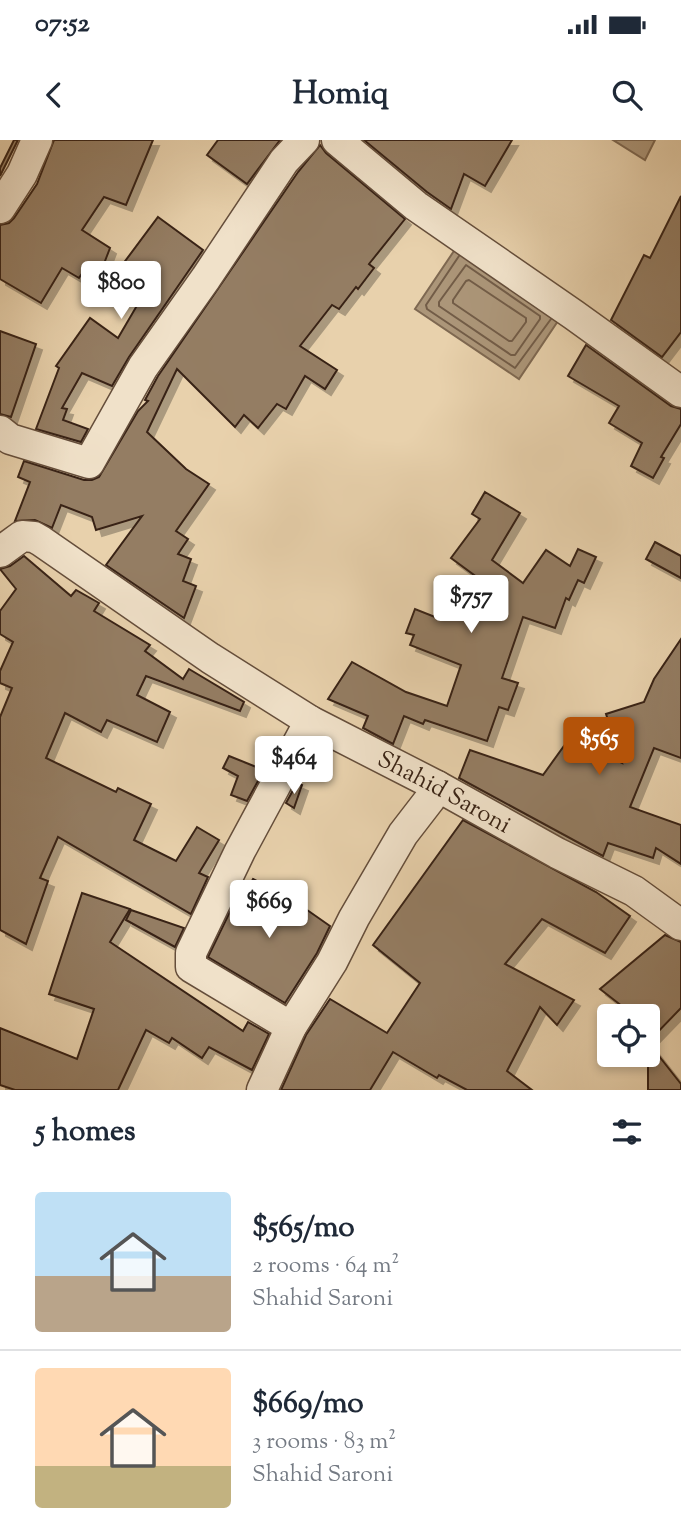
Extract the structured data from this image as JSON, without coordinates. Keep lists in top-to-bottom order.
{
  "streets": {
    "street": ["Shahid Saroni"]
  },
  "page": {
    "status": "07:52",
    "header": "Homiq",
    "price": [
      "$800",
      "$757",
      "$565",
      "$464",
      "$669"
    ],
    "heading": "5 homes",
    "list": [
      {
        "name": "$565/mo",
        "note": "2 rooms · 64 m² · Shahid Saroni"
      },
      {
        "name": "$669/mo",
        "note": "3 rooms · 83 m² · Shahid Saroni"
      }
    ]
  }
}
